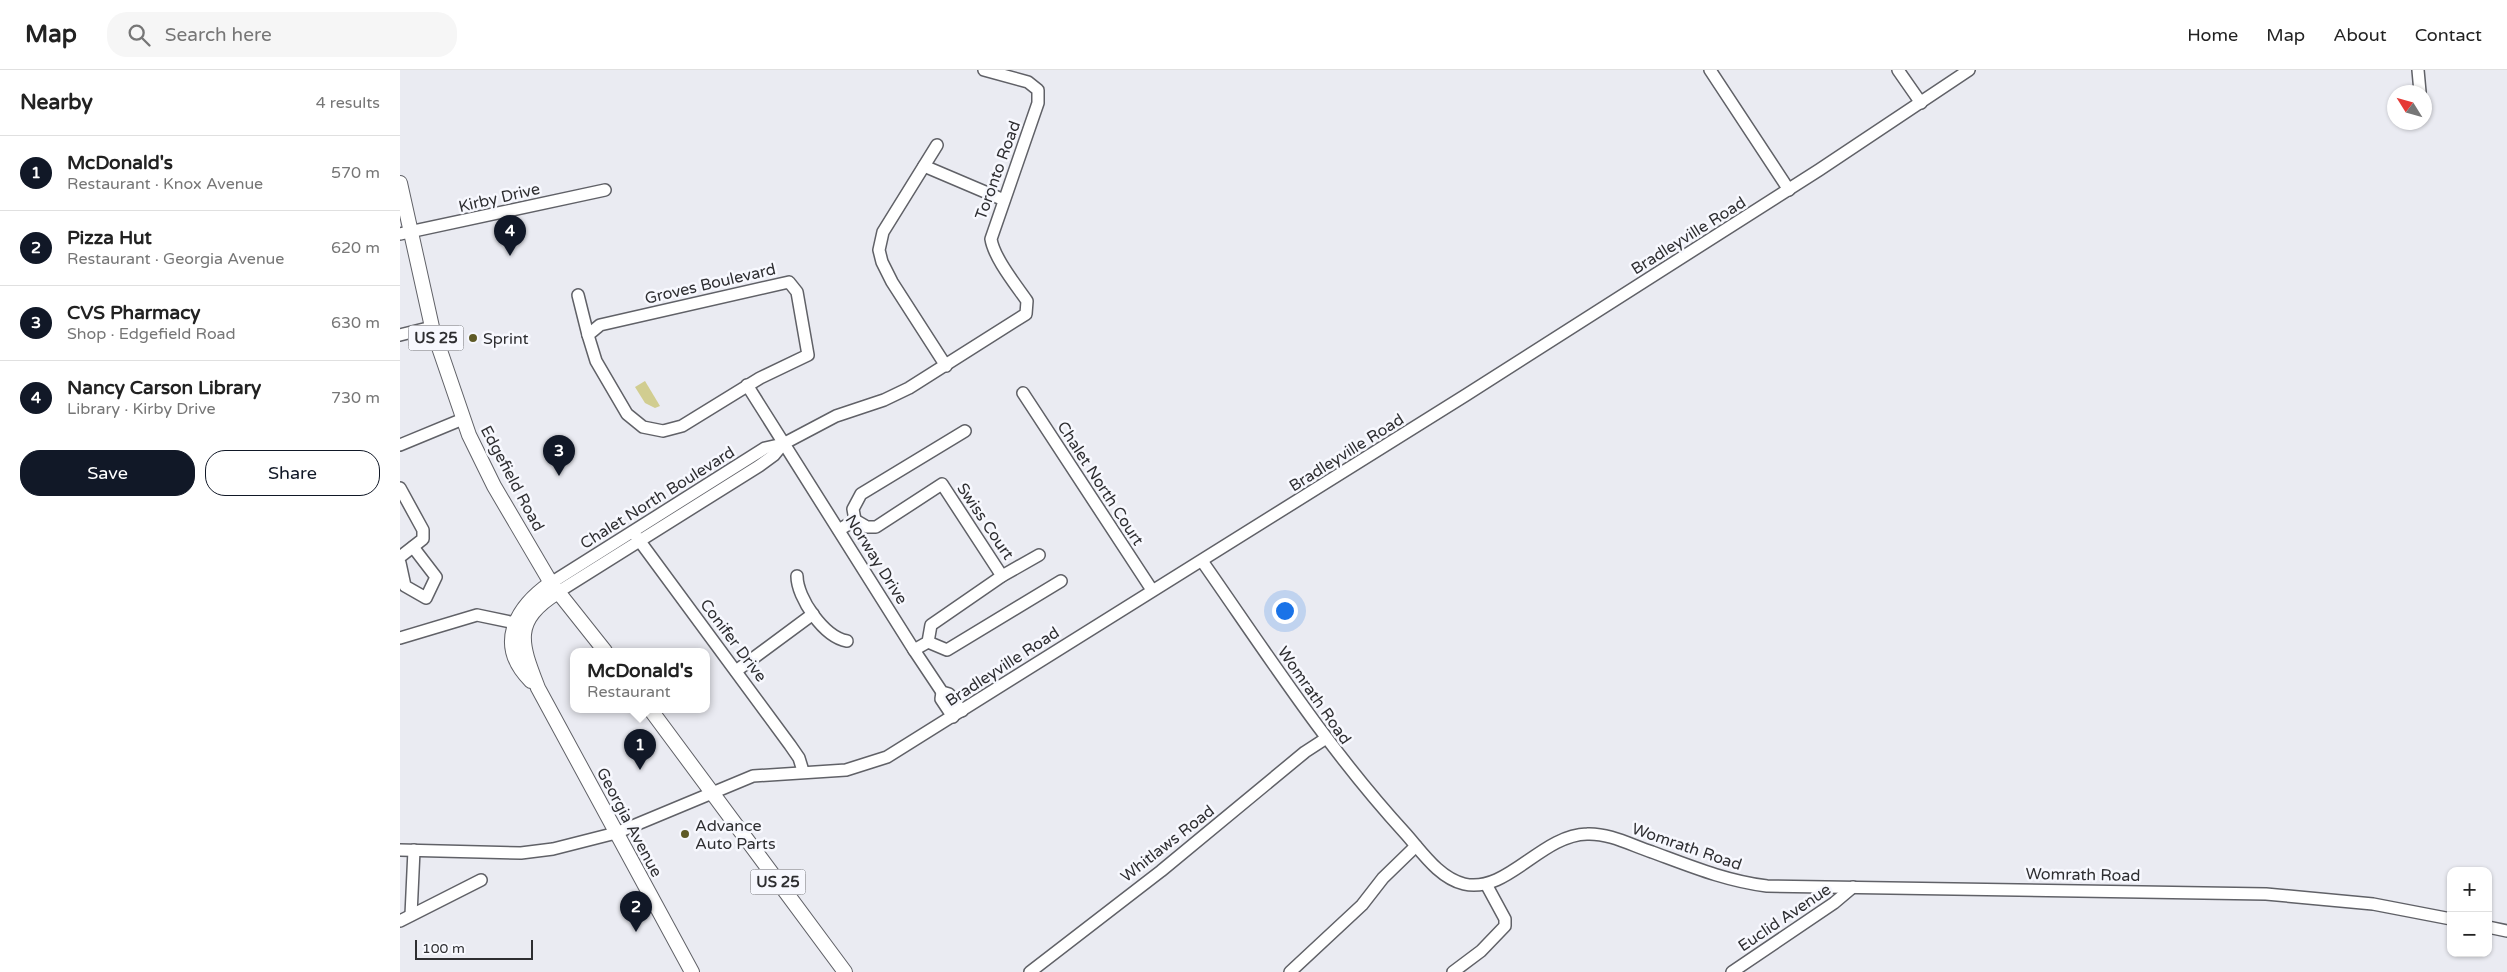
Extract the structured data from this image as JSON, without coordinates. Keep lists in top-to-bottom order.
{
  "streets": {
    "main road": ["US 25", "Edgefield Road", "Georgia Avenue"],
    "street": [
      "Toronto Road",
      "Kirby Drive",
      "Bradleyville Road",
      "Groves Boulevard",
      "Chalet North Court",
      "Chalet North Boulevard",
      "Swiss Court",
      "Norway Drive",
      "Conifer Drive",
      "Womrath Road",
      "Whitlaws Road",
      "Euclid Avenue"
    ]
  },
  "crossings": [
    ["Toronto Road", "Chalet North Boulevard"],
    ["Kirby Drive", "Edgefield Road"],
    ["Bradleyville Road", "US 25"],
    ["Bradleyville Road", "Chalet North Court"],
    ["Bradleyville Road", "Norway Drive"],
    ["Bradleyville Road", "Conifer Drive"],
    ["Bradleyville Road", "Womrath Road"],
    ["Bradleyville Road", "Georgia Avenue"],
    ["US 25", "Edgefield Road"],
    ["US 25", "Chalet North Boulevard"],
    ["US 25", "Georgia Avenue"],
    ["Edgefield Road", "Chalet North Boulevard"],
    ["Edgefield Road", "Georgia Avenue"],
    ["Chalet North Boulevard", "Norway Drive"],
    ["Chalet North Boulevard", "Conifer Drive"],
    ["Chalet North Boulevard", "Georgia Avenue"],
    ["Womrath Road", "Whitlaws Road"],
    ["Womrath Road", "Euclid Avenue"]
  ],
  "places": ["Sprint", "Advance Auto Parts"],
  "scale_bar": "100 m",
  "north": "top left",
  "page": {
    "header": "Map",
    "search": "Search here",
    "nav": [
      "Home",
      "Map",
      "About",
      "Contact"
    ],
    "heading": ["Nearby", "4 results"],
    "list": [
      {
        "mark": "1",
        "name": "McDonald's",
        "note": "Restaurant · Knox Avenue",
        "value": "570 m"
      },
      {
        "mark": "2",
        "name": "Pizza Hut",
        "note": "Restaurant · Georgia Avenue",
        "value": "620 m"
      },
      {
        "mark": "3",
        "name": "CVS Pharmacy",
        "note": "Shop · Edgefield Road",
        "value": "630 m"
      },
      {
        "mark": "4",
        "name": "Nancy Carson Library",
        "note": "Library · Kirby Drive",
        "value": "730 m"
      }
    ],
    "pins": [
      "4",
      "3",
      "1",
      "2"
    ],
    "buttons": ["Save", "Share"],
    "popup": ["McDonald's", "Restaurant"],
    "map_buttons": ["+", "−"],
    "scale": "100 m"
  }
}
